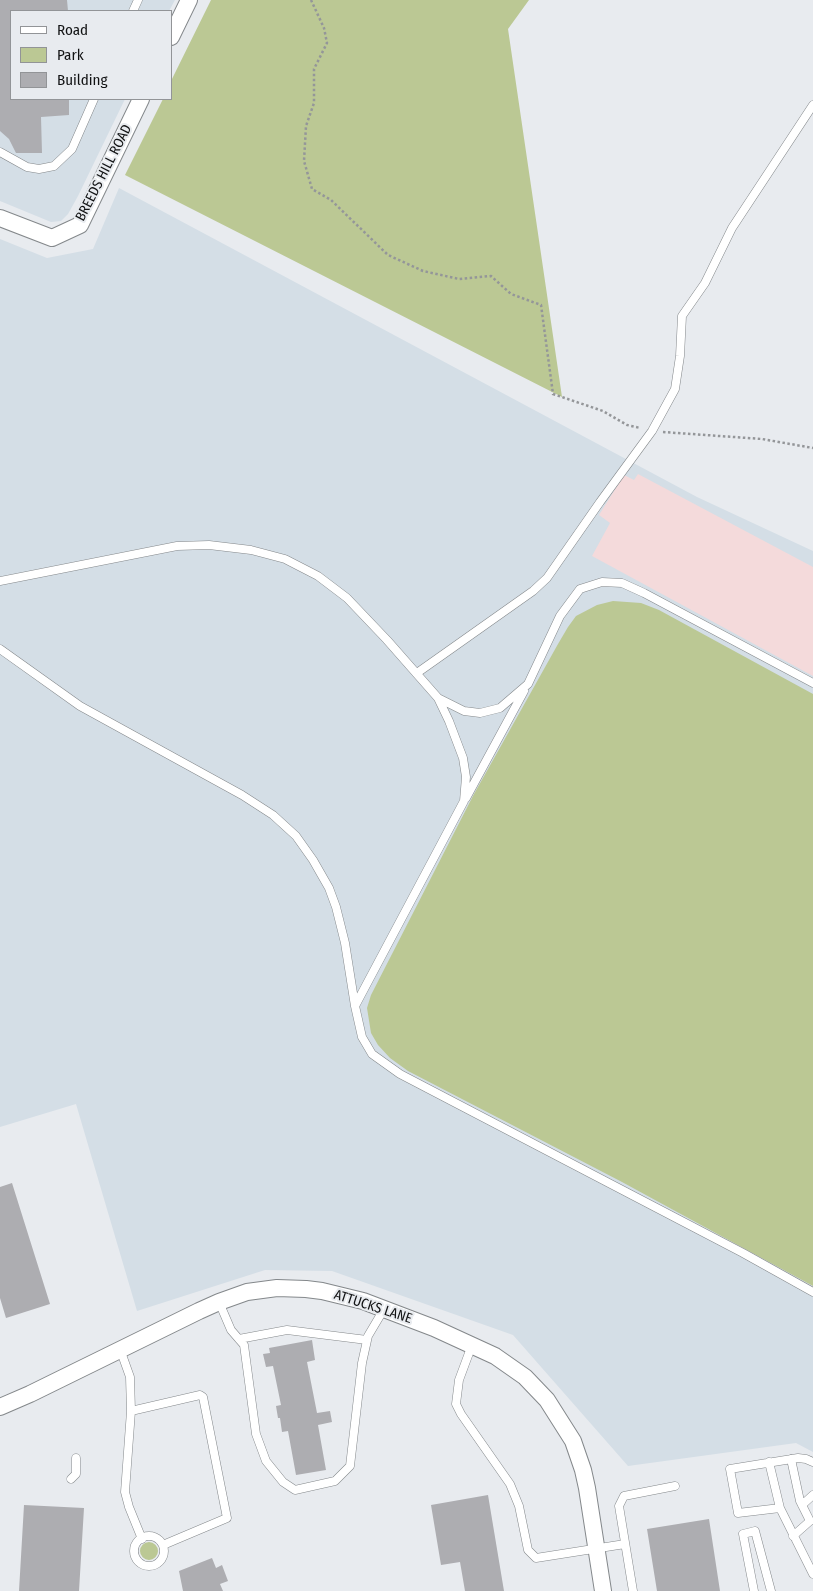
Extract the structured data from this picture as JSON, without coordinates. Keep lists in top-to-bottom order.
{
  "streets": {
    "street": ["BREEDS HILL ROAD", "ATTUCKS LANE"]
  },
  "legend": ["Road", "Park", "Building"]
}
